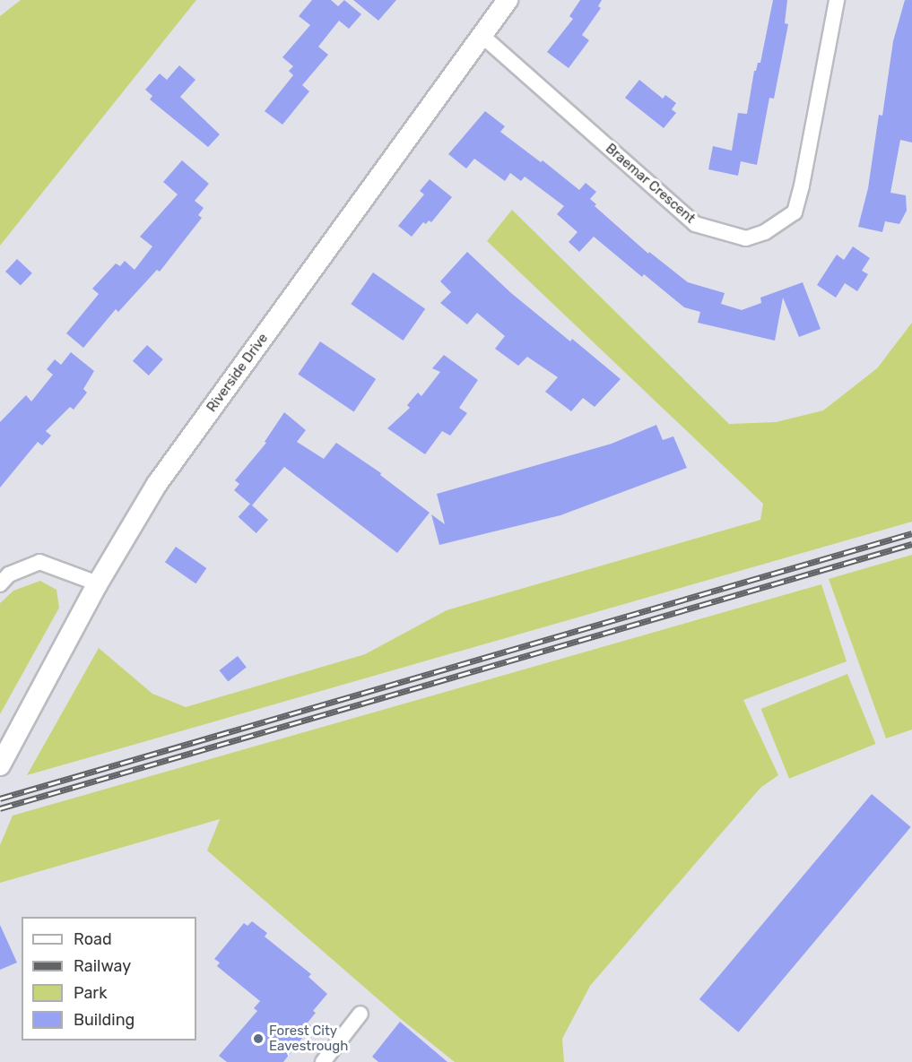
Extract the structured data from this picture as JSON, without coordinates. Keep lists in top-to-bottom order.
{
  "streets": {
    "main road": ["Riverside Drive"],
    "street": ["Braemar Crescent"]
  },
  "crossings": [
    ["Braemar Crescent", "Riverside Drive"]
  ],
  "places": ["Forest City Eavestrough"],
  "legend": [
    "Road",
    "Railway",
    "Park",
    "Building"
  ]
}
